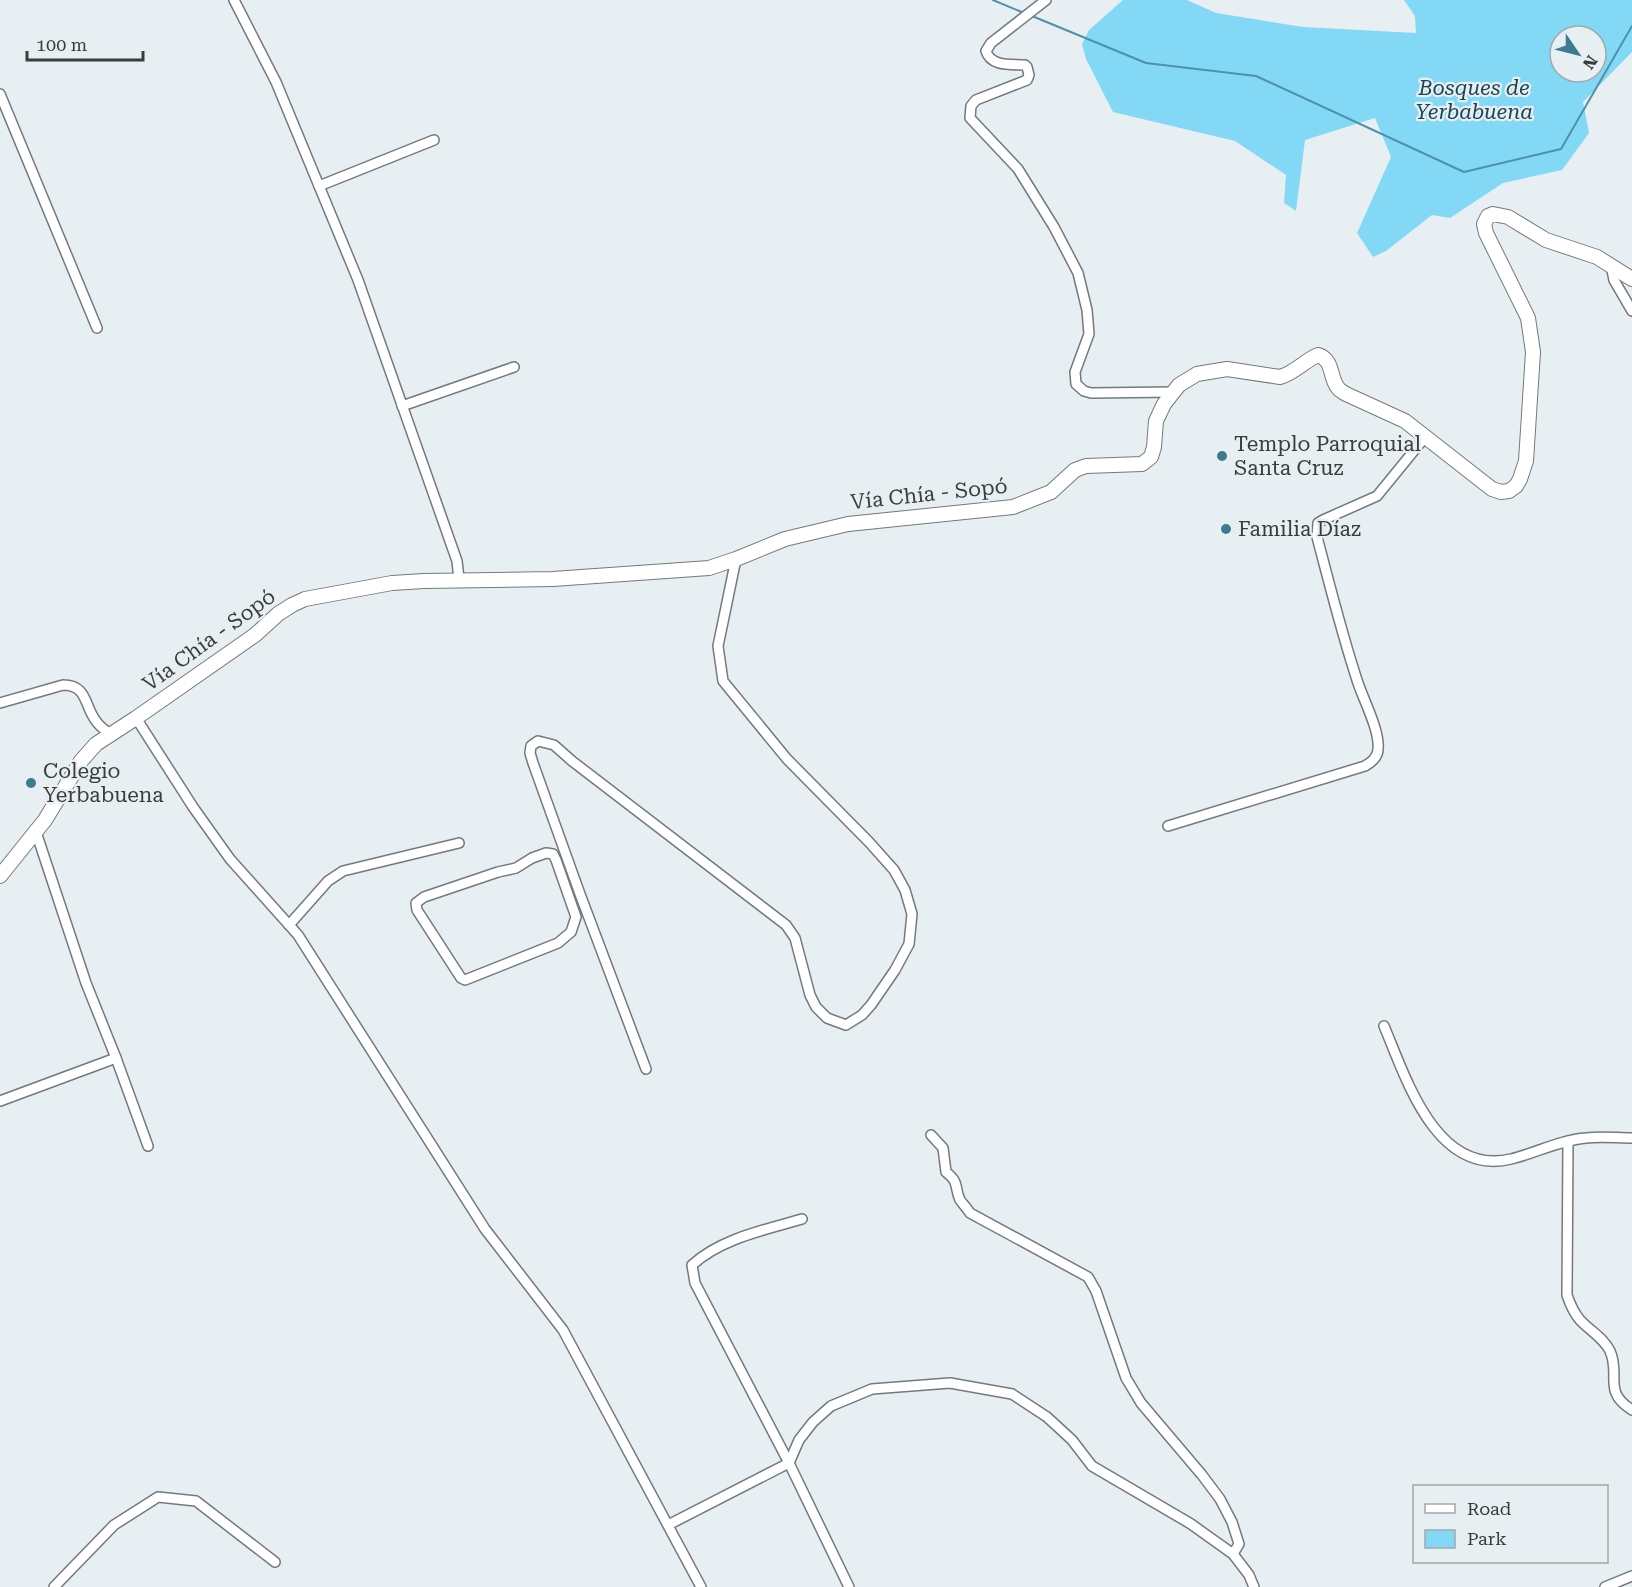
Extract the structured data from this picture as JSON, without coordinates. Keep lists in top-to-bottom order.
{
  "streets": {
    "street": ["Vía Chía - Sopó"]
  },
  "parks": ["Bosques de Yerbabuena"],
  "places": ["Templo Parroquial Santa Cruz", "Familia Díaz", "Colegio Yerbabuena"],
  "legend": ["Road", "Park"],
  "scale_bar": "100 m",
  "north": "bottom right"
}
